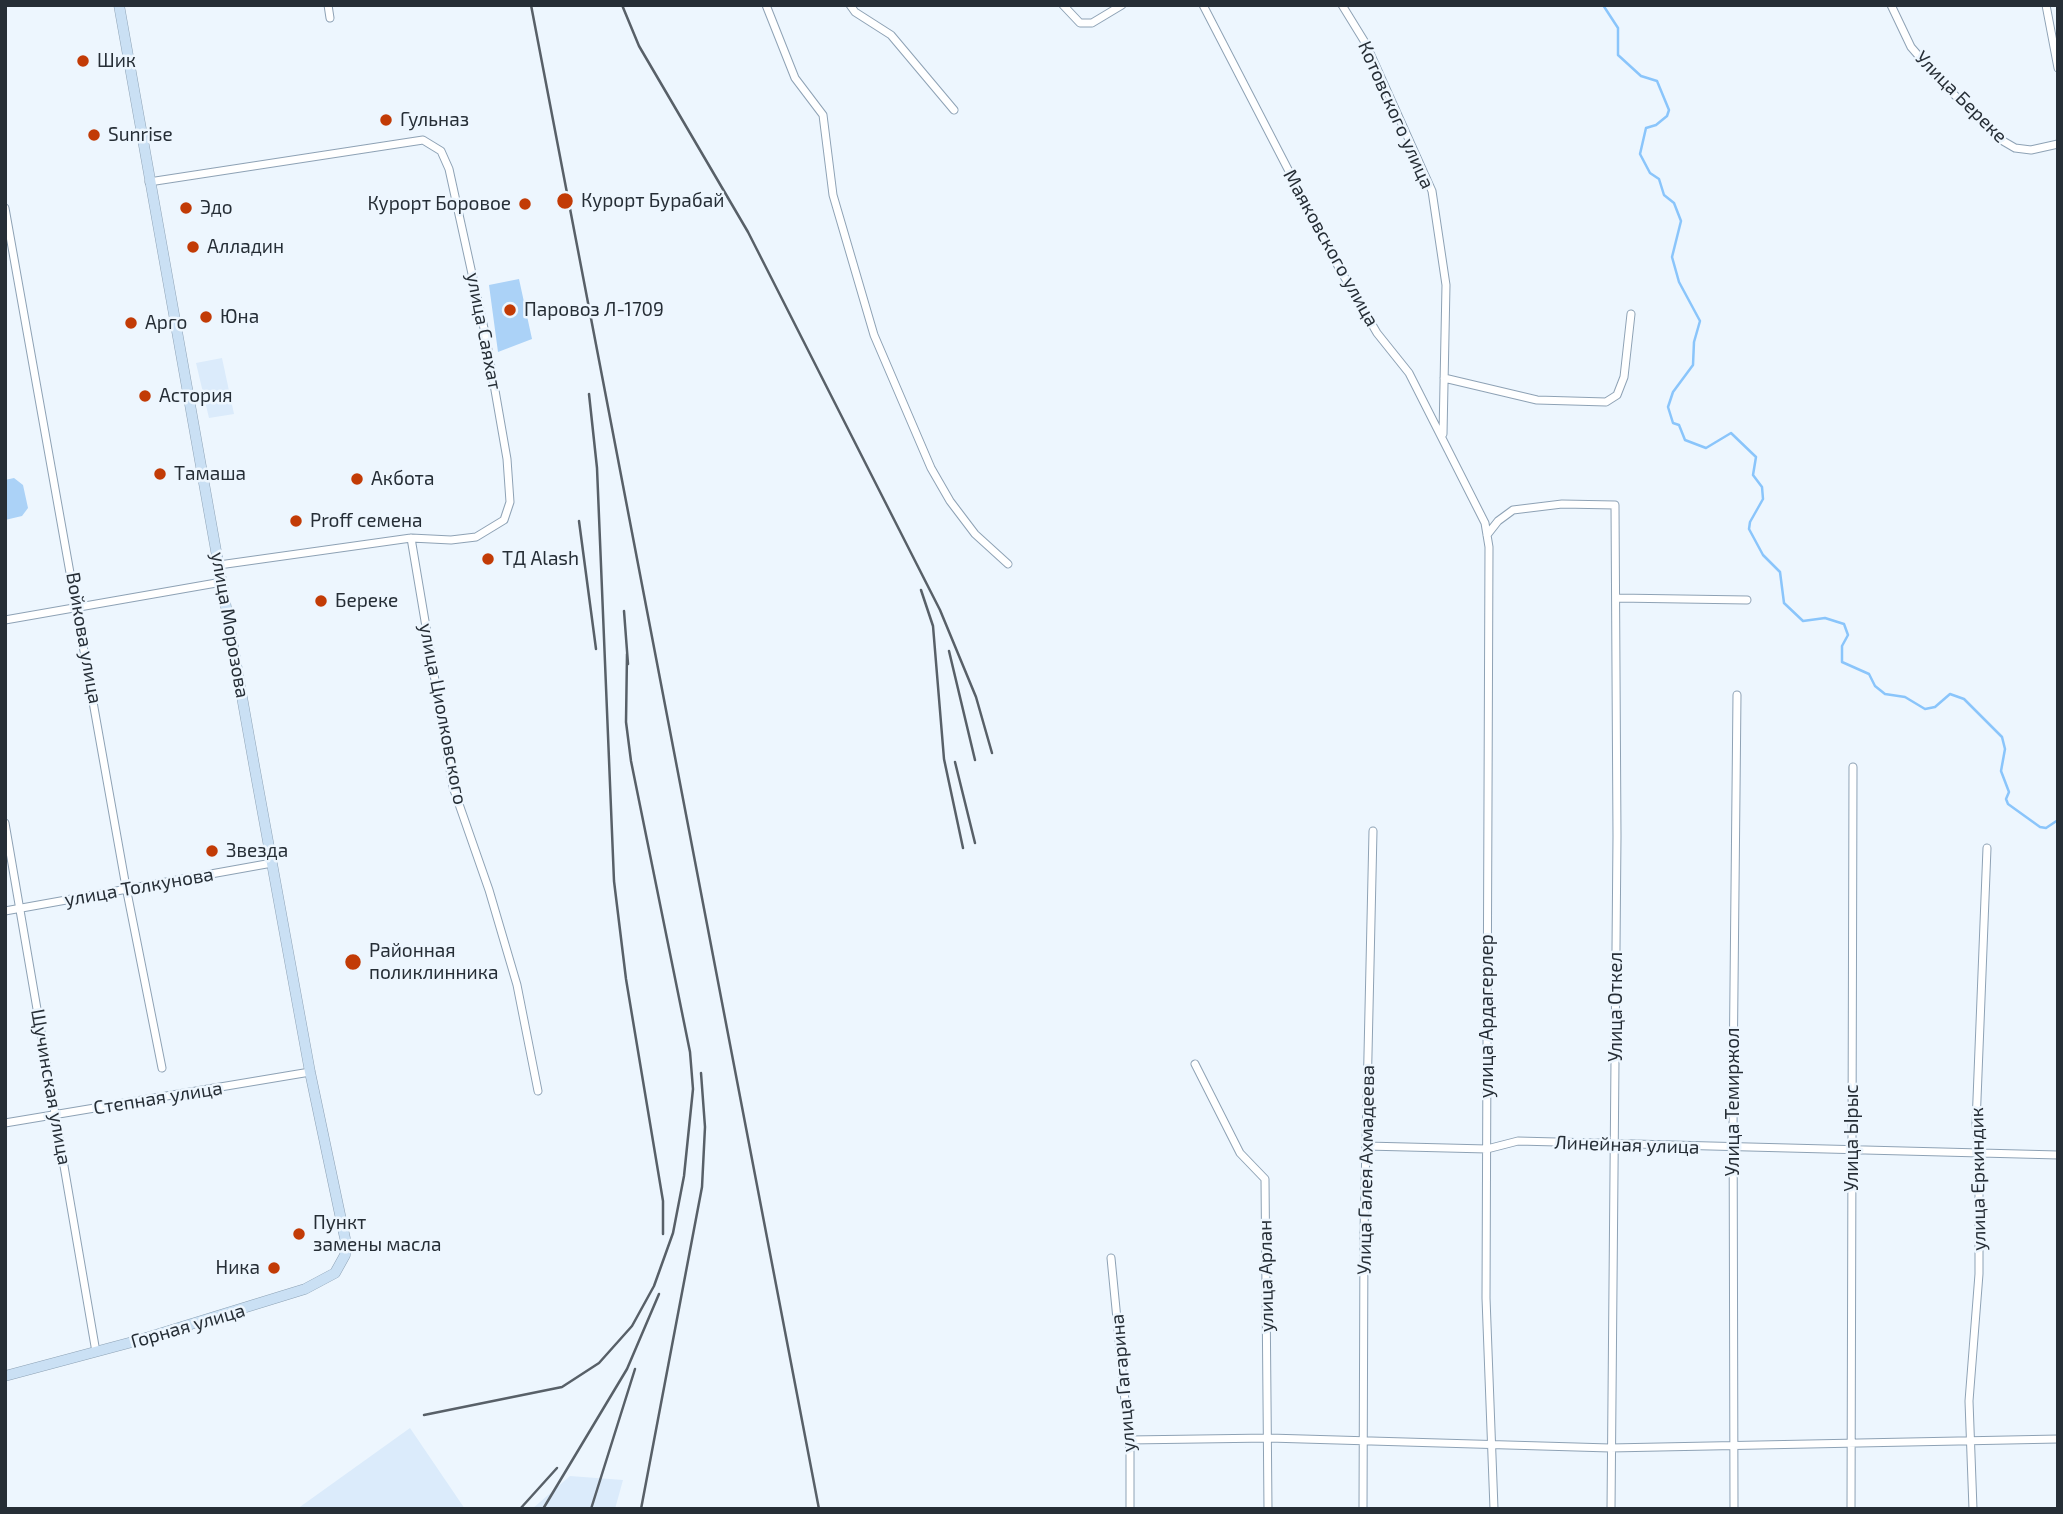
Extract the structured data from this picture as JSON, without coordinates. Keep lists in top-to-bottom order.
{
  "streets": {
    "main road": ["улица Морозова", "Горная улица"],
    "street": [
      "Улица Береке",
      "Котовского улица",
      "Маяковского улица",
      "улица Саяхат",
      "Войкова улица",
      "улица Циолковского",
      "улица Толкунова",
      "Улица Откел",
      "улица Ардагерлер",
      "Щучинская улица",
      "Степная улица",
      "Улица Темиржол",
      "Улица Ырыс",
      "Линейная улица",
      "Улица Галея Ахмадеева",
      "улица Еркиндик",
      "улица Арлан",
      "улица Гагарина"
    ]
  },
  "crossings": [
    ["Котовского улица", "Маяковского улица"],
    ["Маяковского улица", "улица Ардагерлер"],
    ["улица Саяхат", "улица Морозова"],
    ["улица Саяхат", "улица Циолковского"],
    ["улица Морозова", "улица Толкунова"],
    ["улица Морозова", "Степная улица"],
    ["улица Морозова", "Горная улица"],
    ["Войкова улица", "улица Толкунова"],
    ["улица Толкунова", "Щучинская улица"],
    ["Улица Откел", "улица Ардагерлер"],
    ["Улица Откел", "Линейная улица"],
    ["улица Ардагерлер", "Линейная улица"],
    ["Щучинская улица", "Степная улица"],
    ["Щучинская улица", "Горная улица"],
    ["Улица Темиржол", "Линейная улица"],
    ["Улица Ырыс", "Линейная улица"],
    ["Линейная улица", "Улица Галея Ахмадеева"],
    ["Линейная улица", "улица Еркиндик"]
  ],
  "places": [
    "Шик",
    "Гульназ",
    "Sunrise",
    "Курорт Бурабай",
    "Курорт Боровое",
    "Эдо",
    "Алладин",
    "Паровоз Л-1709",
    "Юна",
    "Арго",
    "Астория",
    "Тамаша",
    "Акбота",
    "Proff семена",
    "ТД Alash",
    "Береке",
    "Звезда",
    "Районная поликлинника",
    "Пункт замены масла",
    "Ника"
  ]
}
